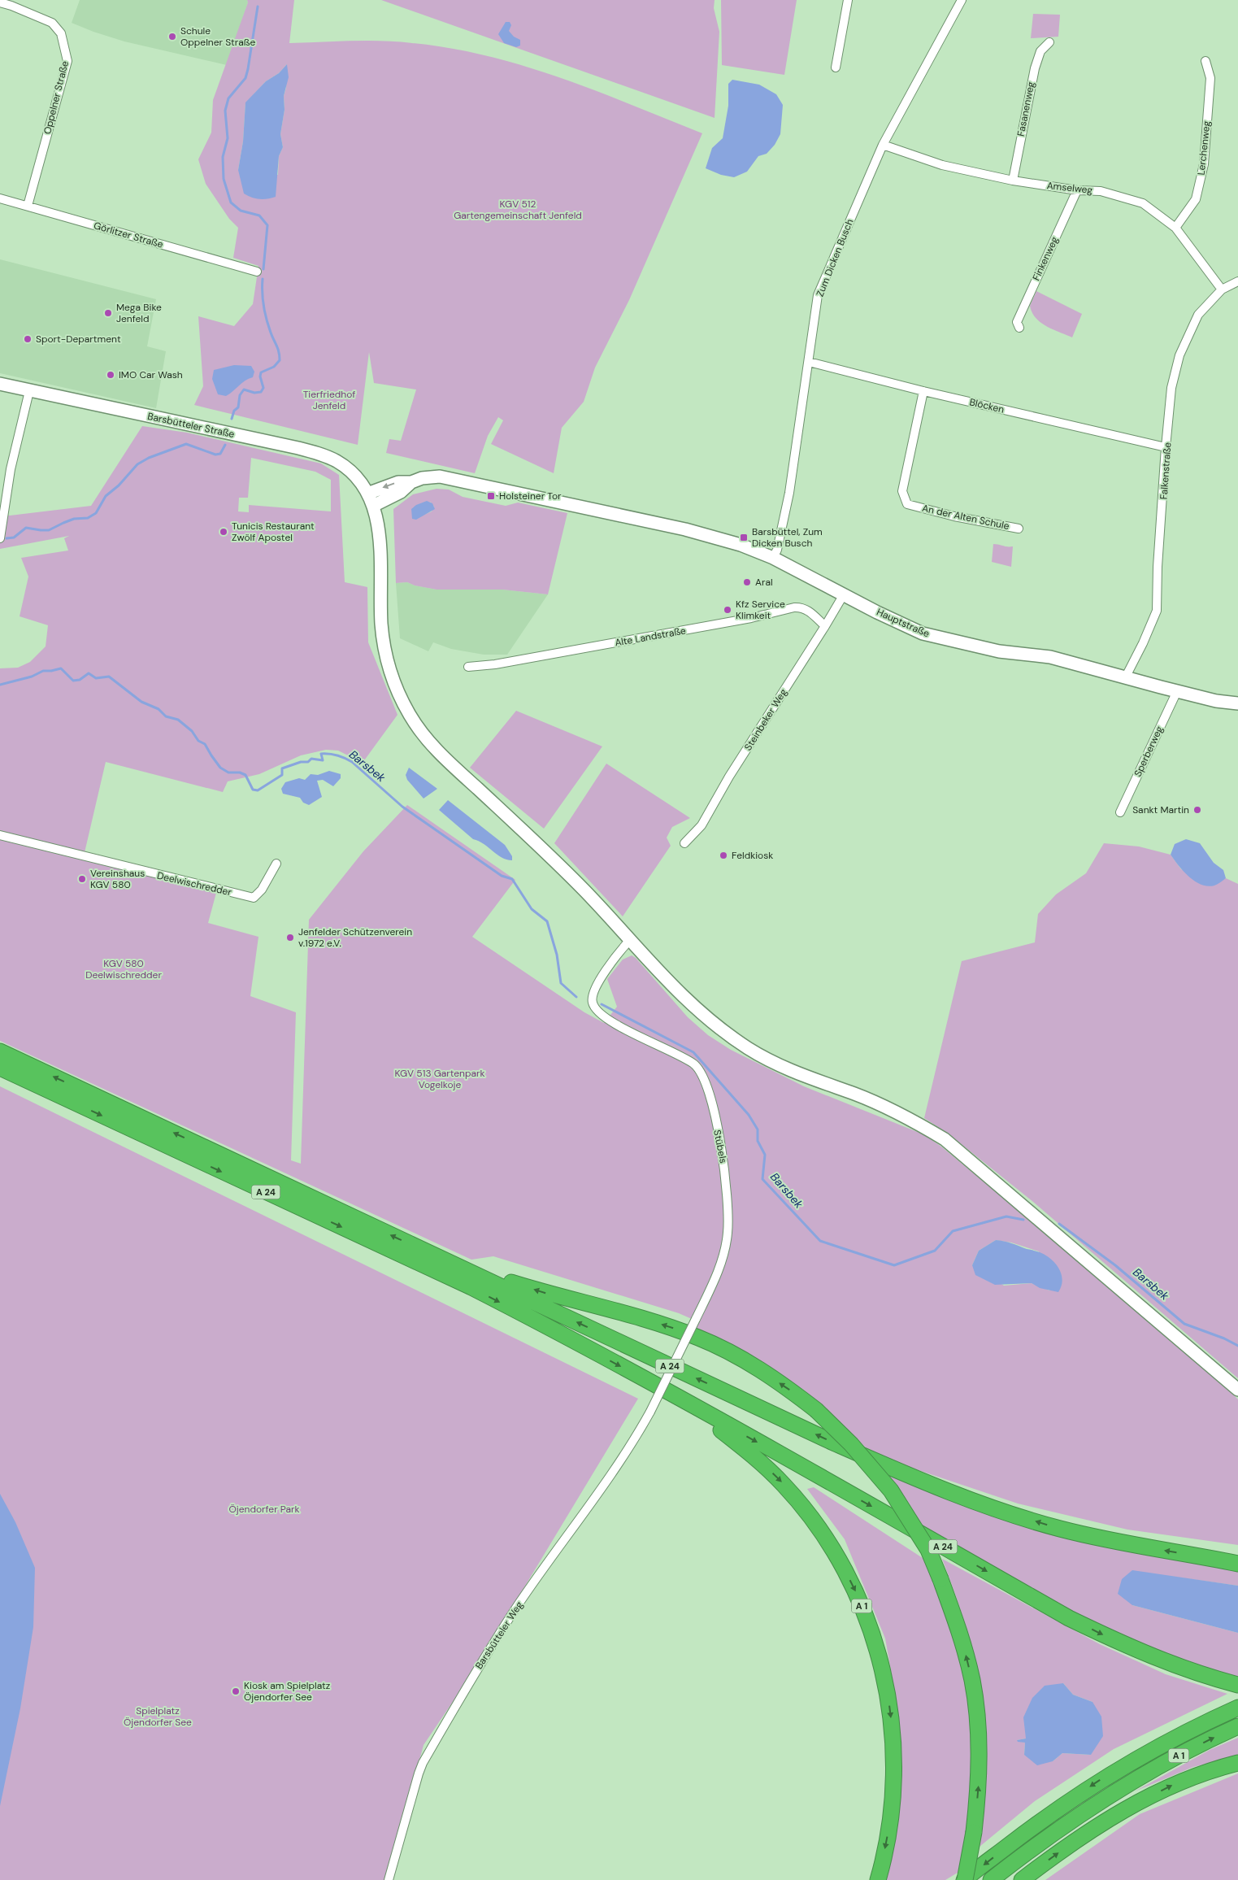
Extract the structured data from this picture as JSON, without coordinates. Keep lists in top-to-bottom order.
{
  "streets": {
    "highway": ["A 24", "A 1"],
    "main road": ["Barsbütteler Straße", "Hauptstraße"],
    "street": [
      "Oppelner Straße",
      "Fasanenweg",
      "Lerchenweg",
      "Amselweg",
      "Görlitzer Straße",
      "Zum Dicken Busch",
      "Finkenweg",
      "Blöcken",
      "Falkenstraße",
      "An der Alten Schule",
      "Alte Landstraße",
      "Steinbeker Weg",
      "Sperberweg",
      "Deelwischredder",
      "Stübels",
      "Barsbütteler Weg"
    ]
  },
  "crossings": [
    ["Oppelner Straße", "Görlitzer Straße"],
    ["Fasanenweg", "Amselweg"],
    ["Lerchenweg", "Amselweg"],
    ["Amselweg", "Zum Dicken Busch"],
    ["Amselweg", "Finkenweg"],
    ["Amselweg", "Falkenstraße"],
    ["Zum Dicken Busch", "Blöcken"],
    ["Zum Dicken Busch", "Hauptstraße"],
    ["Blöcken", "Falkenstraße"],
    ["Blöcken", "An der Alten Schule"],
    ["Falkenstraße", "Hauptstraße"],
    ["Hauptstraße", "Steinbeker Weg"],
    ["Hauptstraße", "Sperberweg"],
    ["Alte Landstraße", "Steinbeker Weg"],
    ["Stübels", "Barsbütteler Weg"],
    ["A 24", "A 1"]
  ],
  "water": ["Barsbek"],
  "parks": [
    "KGV 512 Gartengemeinschaft Jenfeld",
    "Tierfriedhof Jenfeld",
    "KGV 580 Deelwischredder",
    "KGV 513 Gartenpark Vogelkoje",
    "Öjendorfer Park",
    "Spielplatz Öjendorfer See"
  ],
  "places": {
    "other": [
      "Schule Oppelner Straße",
      "Mega Bike Jenfeld",
      "Sport-Department",
      "IMO Car Wash",
      "Tunicis Restaurant Zwölf Apostel",
      "Aral",
      "Kfz Service Klimkeit",
      "Sankt Martin",
      "Feldkiosk",
      "Vereinshaus KGV 580",
      "Jenfelder Schützenverein v.1972 e.V.",
      "Kiosk am Spielplatz Öjendorfer See"
    ],
    "transit": ["Holsteiner Tor", "Barsbüttel, Zum Dicken Busch"]
  }
}
